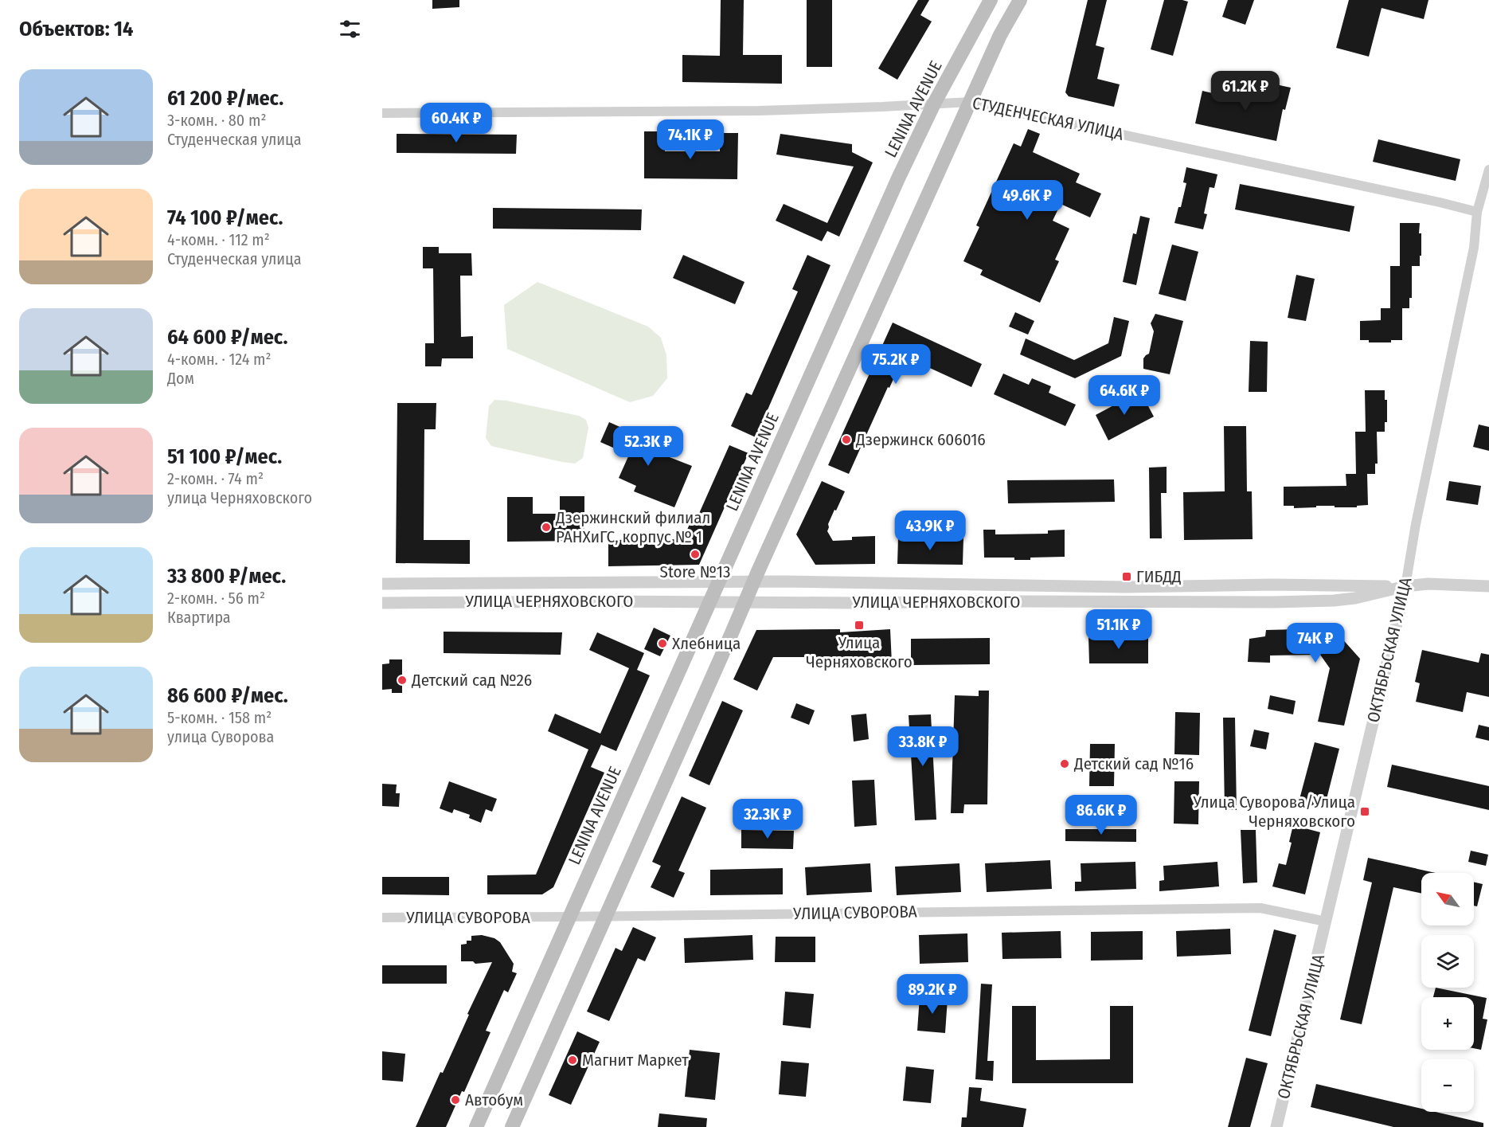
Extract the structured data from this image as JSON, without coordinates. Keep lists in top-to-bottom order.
{
  "streets": {
    "main road": ["LENINA AVENUE"],
    "street": [
      "СТУДЕНЧЕСКАЯ УЛИЦА",
      "УЛИЦА ЧЕРНЯХОВСКОГО",
      "ОКТЯБРЬСКАЯ УЛИЦА",
      "УЛИЦА СУВОРОВА"
    ]
  },
  "crossings": [
    ["LENINA AVENUE", "СТУДЕНЧЕСКАЯ УЛИЦА"],
    ["LENINA AVENUE", "УЛИЦА ЧЕРНЯХОВСКОГО"],
    ["LENINA AVENUE", "УЛИЦА СУВОРОВА"],
    ["СТУДЕНЧЕСКАЯ УЛИЦА", "ОКТЯБРЬСКАЯ УЛИЦА"],
    ["УЛИЦА ЧЕРНЯХОВСКОГО", "ОКТЯБРЬСКАЯ УЛИЦА"],
    ["ОКТЯБРЬСКАЯ УЛИЦА", "УЛИЦА СУВОРОВА"]
  ],
  "places": {
    "other": [
      "Дзержинск 606016",
      "Дзержинский филиал РАНХиГС, корпус № 1",
      "Store №13",
      "Хлебница",
      "Детский сад №26",
      "Детский сад №16",
      "Магнит Маркет",
      "Автобум"
    ],
    "transit": ["ГИБДД", "Улица Черняховского", "Улица Суворова/Улица Черняховского"]
  },
  "north": "top left",
  "page": {
    "heading": "Объектов: 14",
    "list": [
      {
        "name": "61 200 ₽/мес.",
        "note": "3-комн. · 80 m² · Студенческая улица"
      },
      {
        "name": "74 100 ₽/мес.",
        "note": "4-комн. · 112 m² · Студенческая улица"
      },
      {
        "name": "64 600 ₽/мес.",
        "note": "4-комн. · 124 m² · Дом"
      },
      {
        "name": "51 100 ₽/мес.",
        "note": "2-комн. · 74 m² · улица Черняховского"
      },
      {
        "name": "33 800 ₽/мес.",
        "note": "2-комн. · 56 m² · Квартира"
      },
      {
        "name": "86 600 ₽/мес.",
        "note": "5-комн. · 158 m² · улица Суворова"
      }
    ],
    "price": [
      "61.2K ₽",
      "60.4K ₽",
      "74.1K ₽",
      "49.6K ₽",
      "75.2K ₽",
      "64.6K ₽",
      "52.3K ₽",
      "43.9K ₽",
      "51.1K ₽",
      "74K ₽",
      "33.8K ₽",
      "86.6K ₽",
      "32.3K ₽",
      "89.2K ₽"
    ],
    "map_buttons": ["+", "−"]
  }
}
